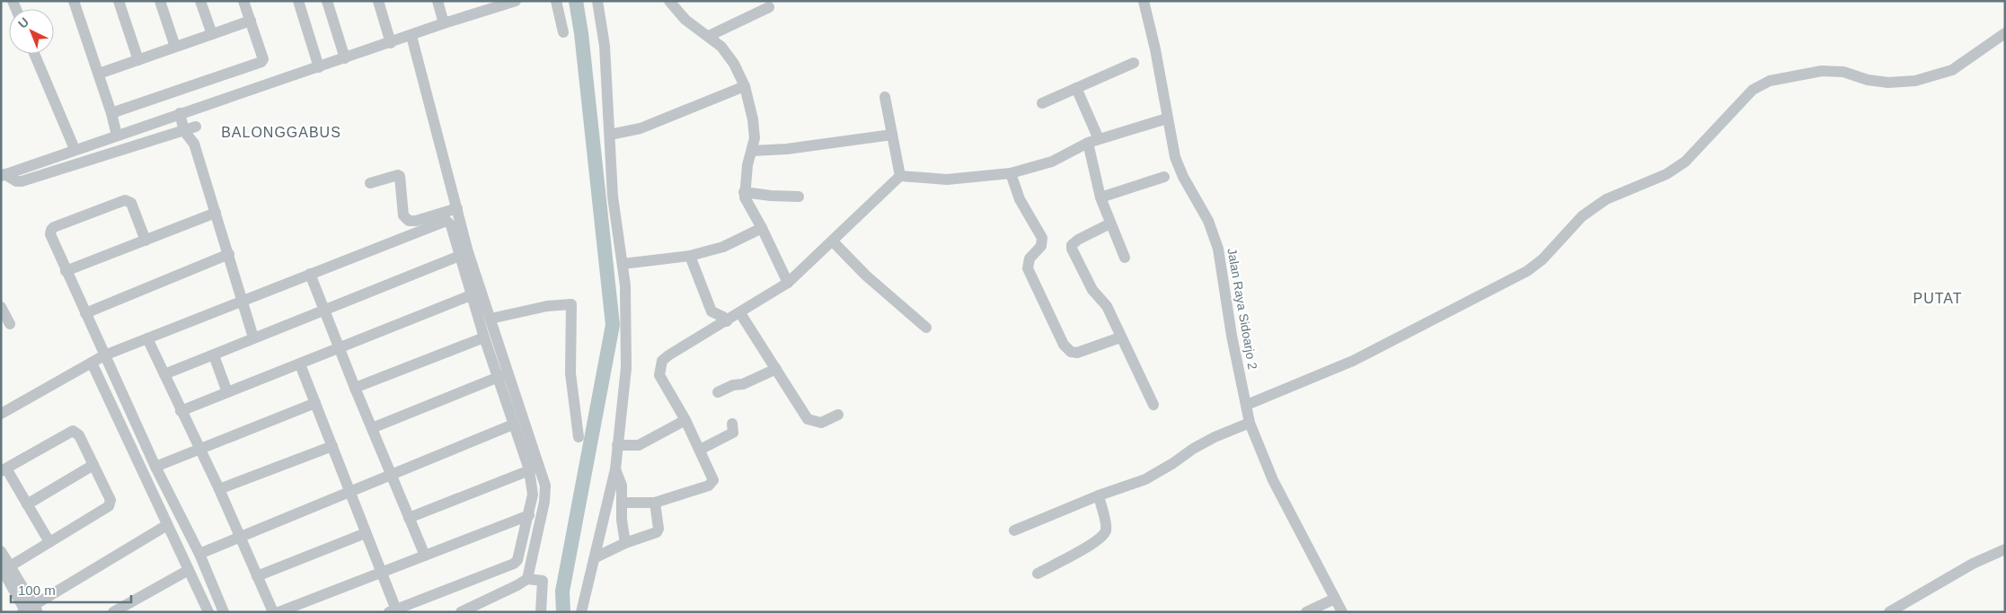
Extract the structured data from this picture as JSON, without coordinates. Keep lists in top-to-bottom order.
{
  "streets": {
    "street": ["Jalan Raya Sidoarjo 2"]
  },
  "districts": ["BALONGGABUS", "PUTAT"],
  "scale_bar": "100 m",
  "north": "top left"
}
